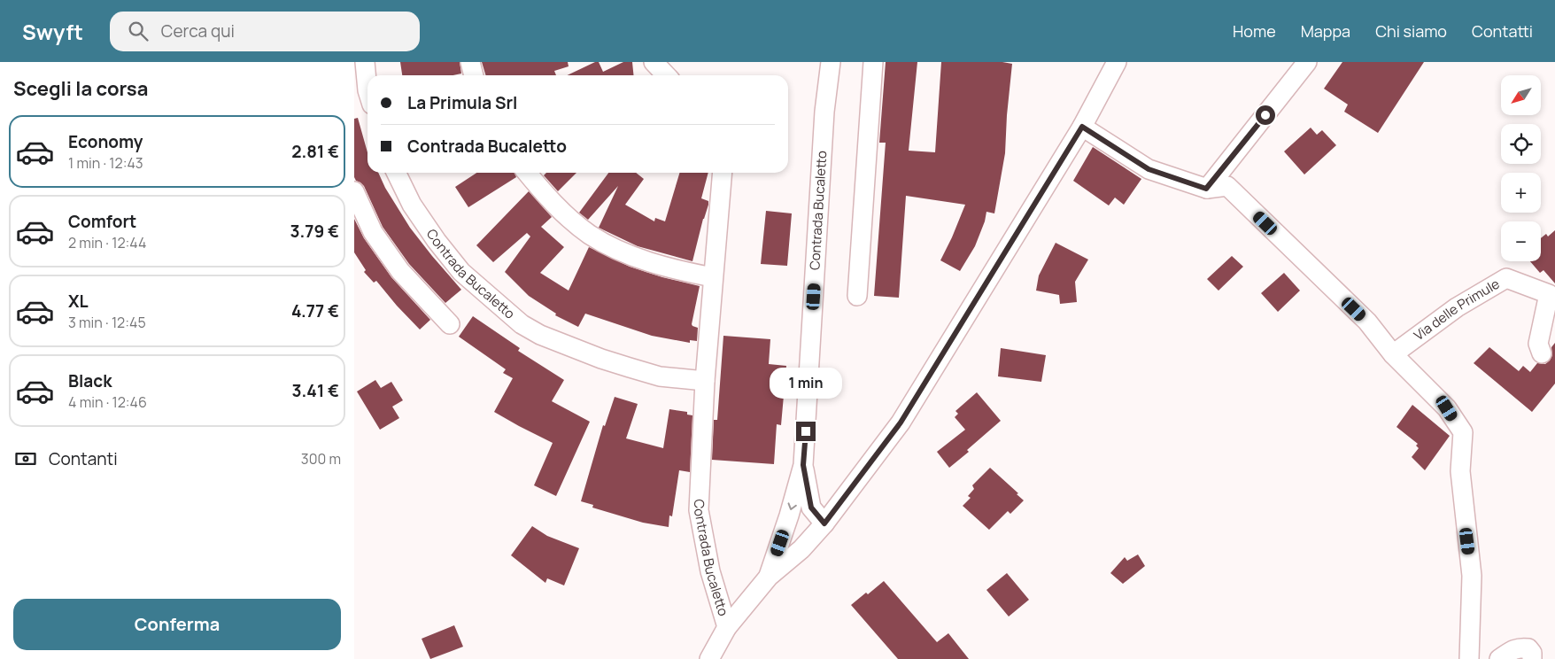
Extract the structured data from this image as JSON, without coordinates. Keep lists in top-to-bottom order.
{
  "streets": {
    "street": ["Contrada Bucaletto", "Via delle Primule"]
  },
  "north": "bottom left",
  "page": {
    "header": "Swyft",
    "search": "Cerca qui",
    "nav": [
      "Home",
      "Mappa",
      "Chi siamo",
      "Contatti"
    ],
    "heading": "Scegli la corsa",
    "map_buttons": ["+", "−"],
    "banner": ["La Primula Srl", "Contrada Bucaletto"],
    "list": [
      {
        "name": "Economy",
        "note": "1 min · 12:43",
        "value": "2.81 €"
      },
      {
        "name": "Comfort",
        "note": "2 min · 12:44",
        "value": "3.79 €"
      },
      {
        "name": "XL",
        "note": "3 min · 12:45",
        "value": "4.77 €"
      },
      {
        "name": "Black",
        "note": "4 min · 12:46",
        "value": "3.41 €"
      }
    ],
    "bubble": "1 min",
    "pay": ["Contanti", "300 m"],
    "buttons": "Conferma"
  }
}
